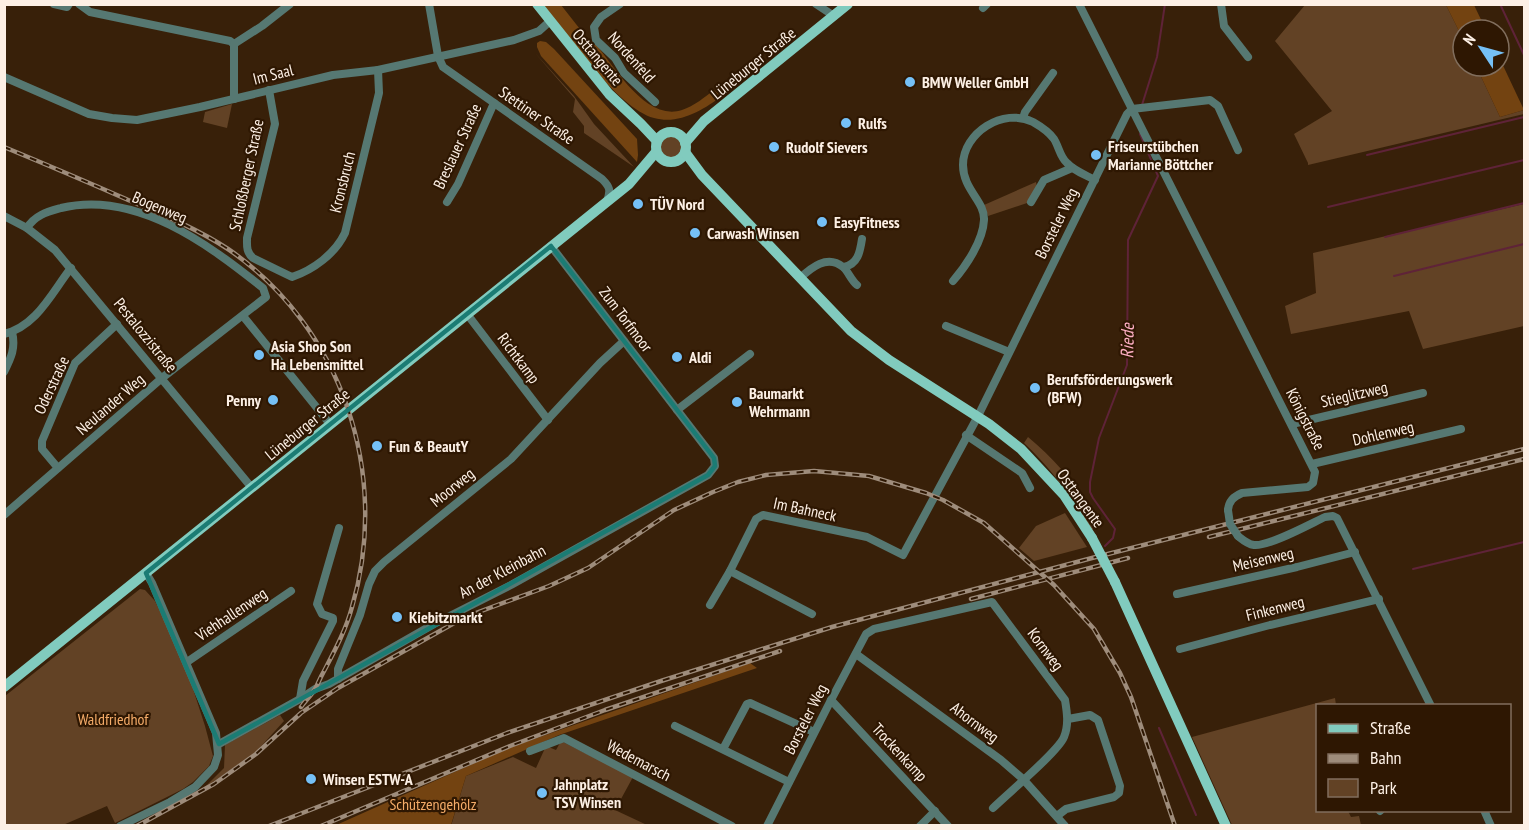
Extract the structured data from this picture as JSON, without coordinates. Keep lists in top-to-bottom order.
{
  "streets": {
    "main road": ["Osttangente", "Lüneburger Straße"],
    "street": [
      "Nordenfeld",
      "Im Saal",
      "Stettiner Straße",
      "Breslauer Straße",
      "Schloßberger Straße",
      "Kronsbruch",
      "Bogenweg",
      "Borsteler Weg",
      "Zum Torfmoor",
      "Pestalozzistraße",
      "Richtkamp",
      "Oderstraße",
      "Stieglitzweg",
      "Neulander Weg",
      "Königstraße",
      "Dohlenweg",
      "Moorweg",
      "Im Bahneck",
      "Meisenweg",
      "An der Kleinbahn",
      "Finkenweg",
      "Viehhallenweg",
      "Kornweg",
      "Ahornweg",
      "Trockenkamp",
      "Wedemarsch"
    ]
  },
  "crossings": [
    ["Osttangente", "Lüneburger Straße"],
    ["Osttangente", "Im Saal"],
    ["Osttangente", "Borsteler Weg"],
    ["Lüneburger Straße", "Stettiner Straße"],
    ["Lüneburger Straße", "Zum Torfmoor"],
    ["Lüneburger Straße", "Pestalozzistraße"],
    ["Lüneburger Straße", "Richtkamp"],
    ["Lüneburger Straße", "Viehhallenweg"],
    ["Im Saal", "Stettiner Straße"],
    ["Im Saal", "Schloßberger Straße"],
    ["Im Saal", "Kronsbruch"],
    ["Stettiner Straße", "Breslauer Straße"],
    ["Schloßberger Straße", "Kronsbruch"],
    ["Bogenweg", "Pestalozzistraße"],
    ["Bogenweg", "Neulander Weg"],
    ["Borsteler Weg", "Königstraße"],
    ["Borsteler Weg", "Im Bahneck"],
    ["Borsteler Weg", "Kornweg"],
    ["Borsteler Weg", "Ahornweg"],
    ["Borsteler Weg", "Trockenkamp"],
    ["Zum Torfmoor", "Moorweg"],
    ["Zum Torfmoor", "An der Kleinbahn"],
    ["Pestalozzistraße", "Oderstraße"],
    ["Pestalozzistraße", "Neulander Weg"],
    ["Richtkamp", "Moorweg"],
    ["Oderstraße", "Neulander Weg"],
    ["Stieglitzweg", "Königstraße"],
    ["Königstraße", "Dohlenweg"],
    ["Königstraße", "Meisenweg"],
    ["Königstraße", "Finkenweg"],
    ["Moorweg", "An der Kleinbahn"],
    ["An der Kleinbahn", "Viehhallenweg"]
  ],
  "water": ["Riede"],
  "parks": ["Waldfriedhof", "Schützengehölz"],
  "places": [
    "BMW Weller GmbH",
    "Rulfs",
    "Rudolf Sievers",
    "Friseurstübchen Marianne Böttcher",
    "TÜV Nord",
    "EasyFitness",
    "Carwash Winsen",
    "Asia Shop Son Ha Lebensmittel",
    "Aldi",
    "Berufsförderungswerk (BFW)",
    "Penny",
    "Baumarkt Wehrmann",
    "Fun & BeautY",
    "Kiebitzmarkt",
    "Winsen ESTW-A",
    "Jahnplatz TSV Winsen"
  ],
  "legend": ["Straße", "Bahn", "Park"],
  "north": "top left"
}
